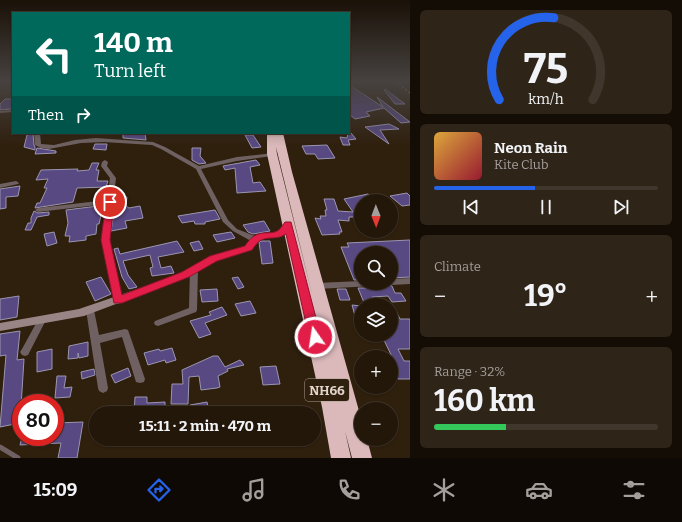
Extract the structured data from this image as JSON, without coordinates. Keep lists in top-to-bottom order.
{
  "streets": {
    "highway": ["NH66"]
  },
  "north": "bottom",
  "page": {
    "turn": ["140 m", "Turn left"],
    "then": "Then",
    "song": ["Neon Rain", "Kite Club"],
    "map_buttons": ["+", "−"],
    "tile": [
      "Climate",
      ["Range · 32%", "160 km"]
    ],
    "heat": ["−", "19°", "+"],
    "limit": "80",
    "trip": "15:11 · 2 min · 470 m",
    "tabs": "15:09",
    "gauge": ["75", "km/h"]
  }
}
